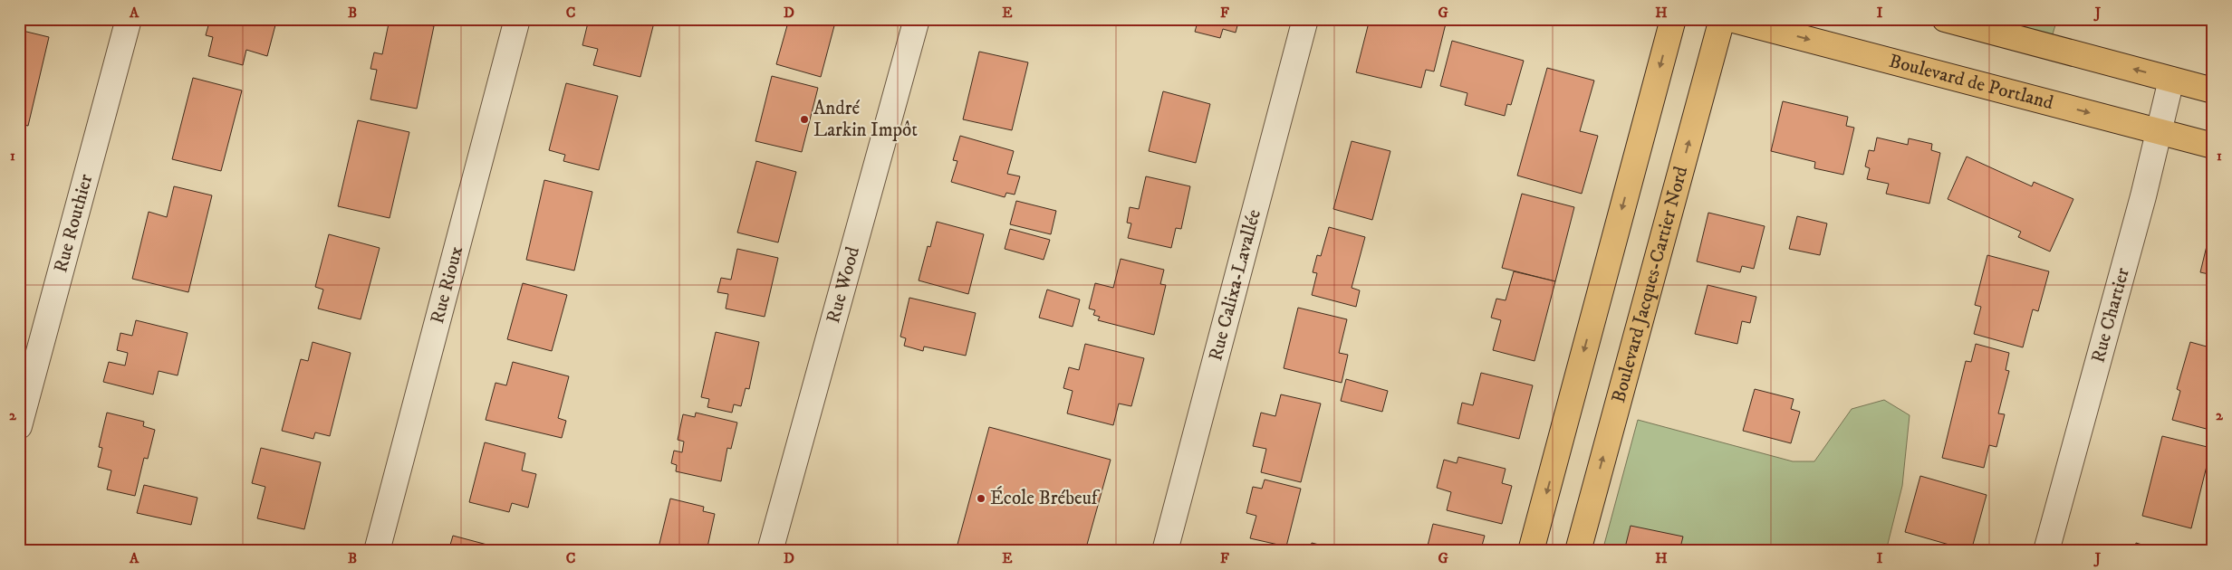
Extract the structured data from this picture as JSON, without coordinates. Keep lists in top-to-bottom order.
{
  "streets": {
    "main road": ["Boulevard de Portland", "Boulevard Jacques-Cartier Nord"],
    "street": [
      "Rue Routhier",
      "Rue Rioux",
      "Rue Wood",
      "Rue Calixa-Lavallée",
      "Rue Chartier"
    ]
  },
  "crossings": [
    ["Boulevard de Portland", "Rue Chartier"]
  ],
  "places": ["André Larkin Impôt", "École Brébeuf"],
  "grid": {
    "columns": [
      "A",
      "B",
      "C",
      "D",
      "E",
      "F",
      "G",
      "H",
      "I",
      "J"
    ],
    "rows": ["1", "2"]
  }
}
